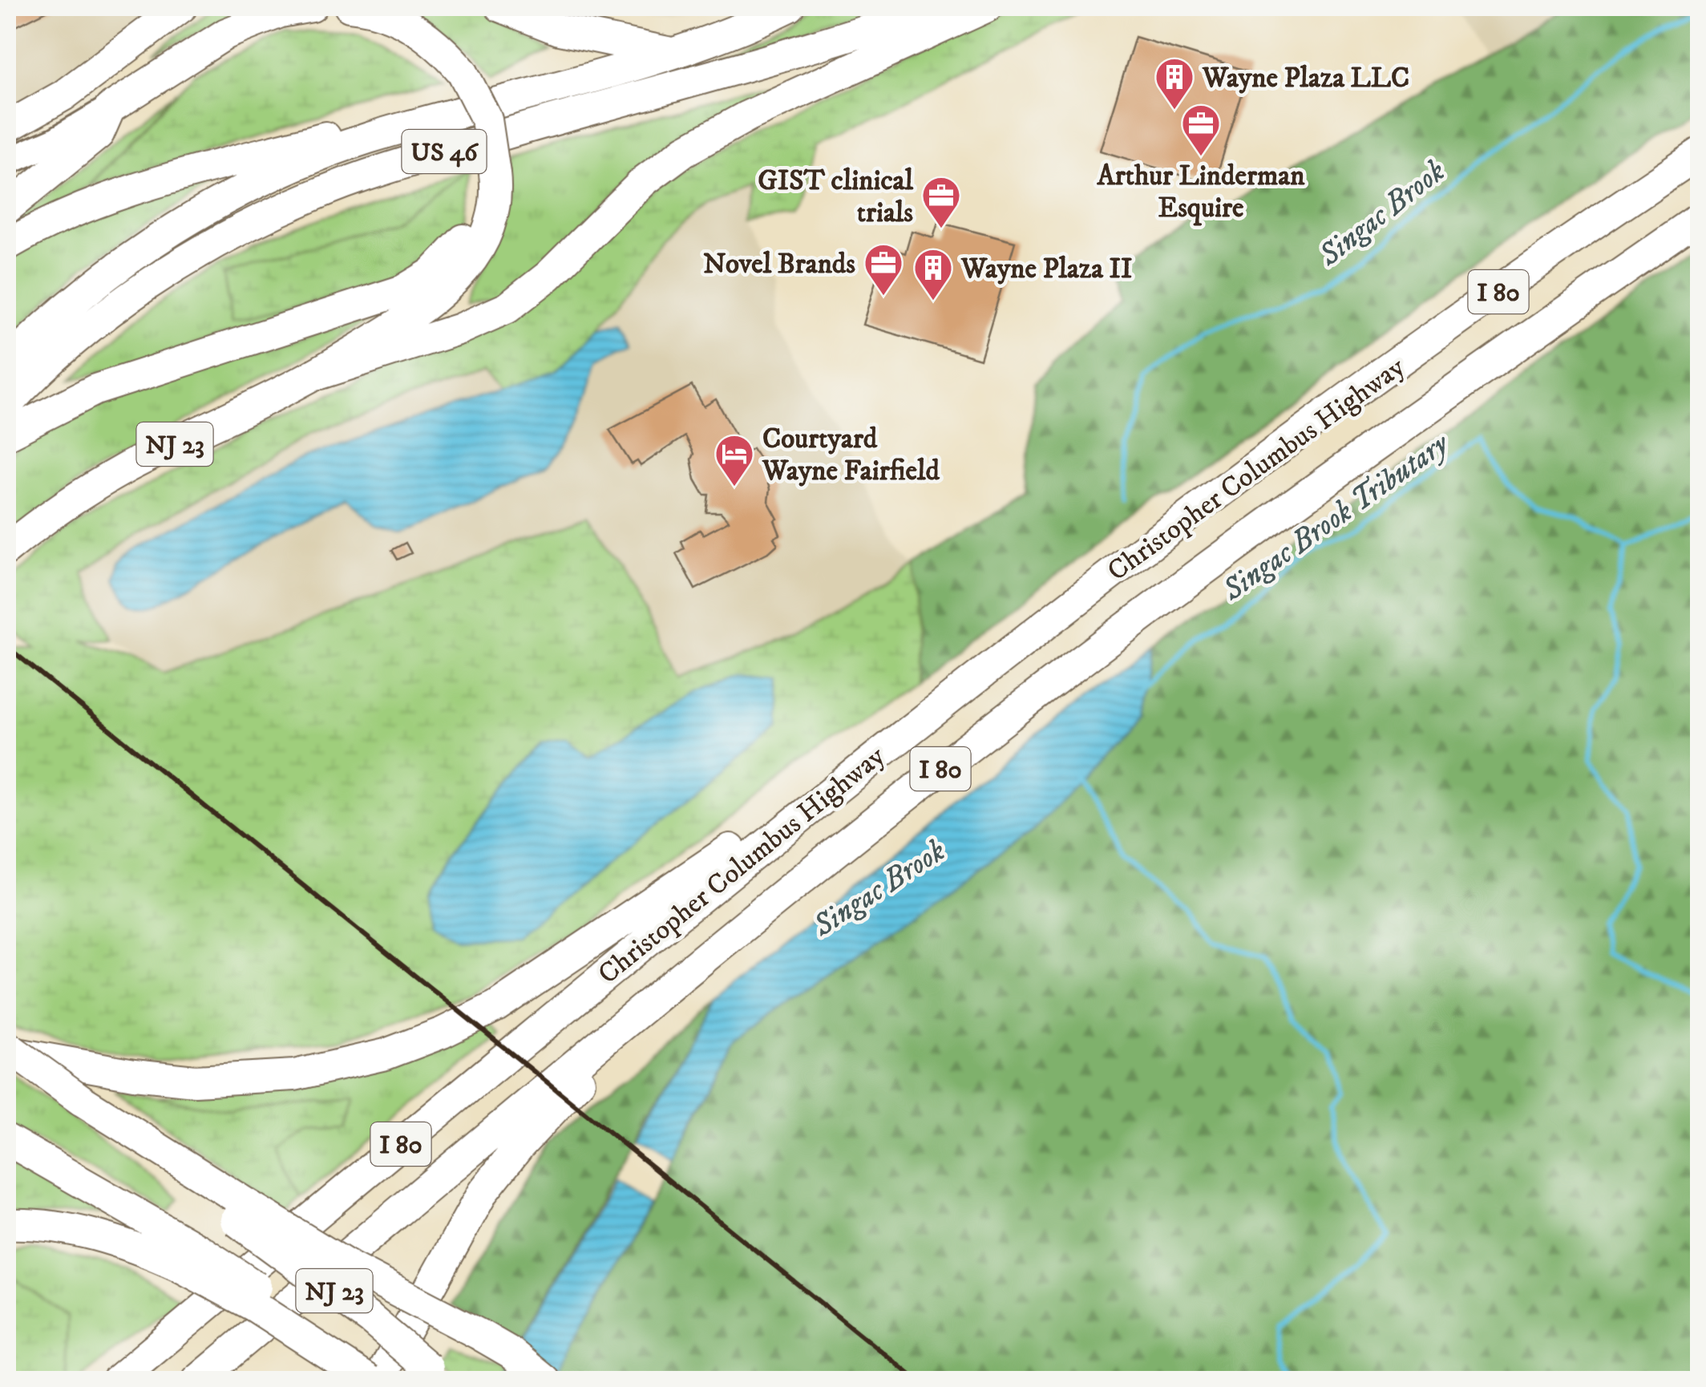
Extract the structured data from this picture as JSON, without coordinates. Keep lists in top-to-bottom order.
{
  "streets": {
    "highway": [
      "US 46",
      "I 80",
      "NJ 23",
      "Christopher Columbus Highway"
    ]
  },
  "water": ["Singac Brook", "Singac Brook Tributary"],
  "places": {
    "building": ["Wayne Plaza LLC", "Wayne Plaza II"],
    "office": ["Arthur Linderman Esquire", "GIST clinical trials", "Novel Brands"],
    "hotel": ["Courtyard Wayne Fairfield"]
  }
}
